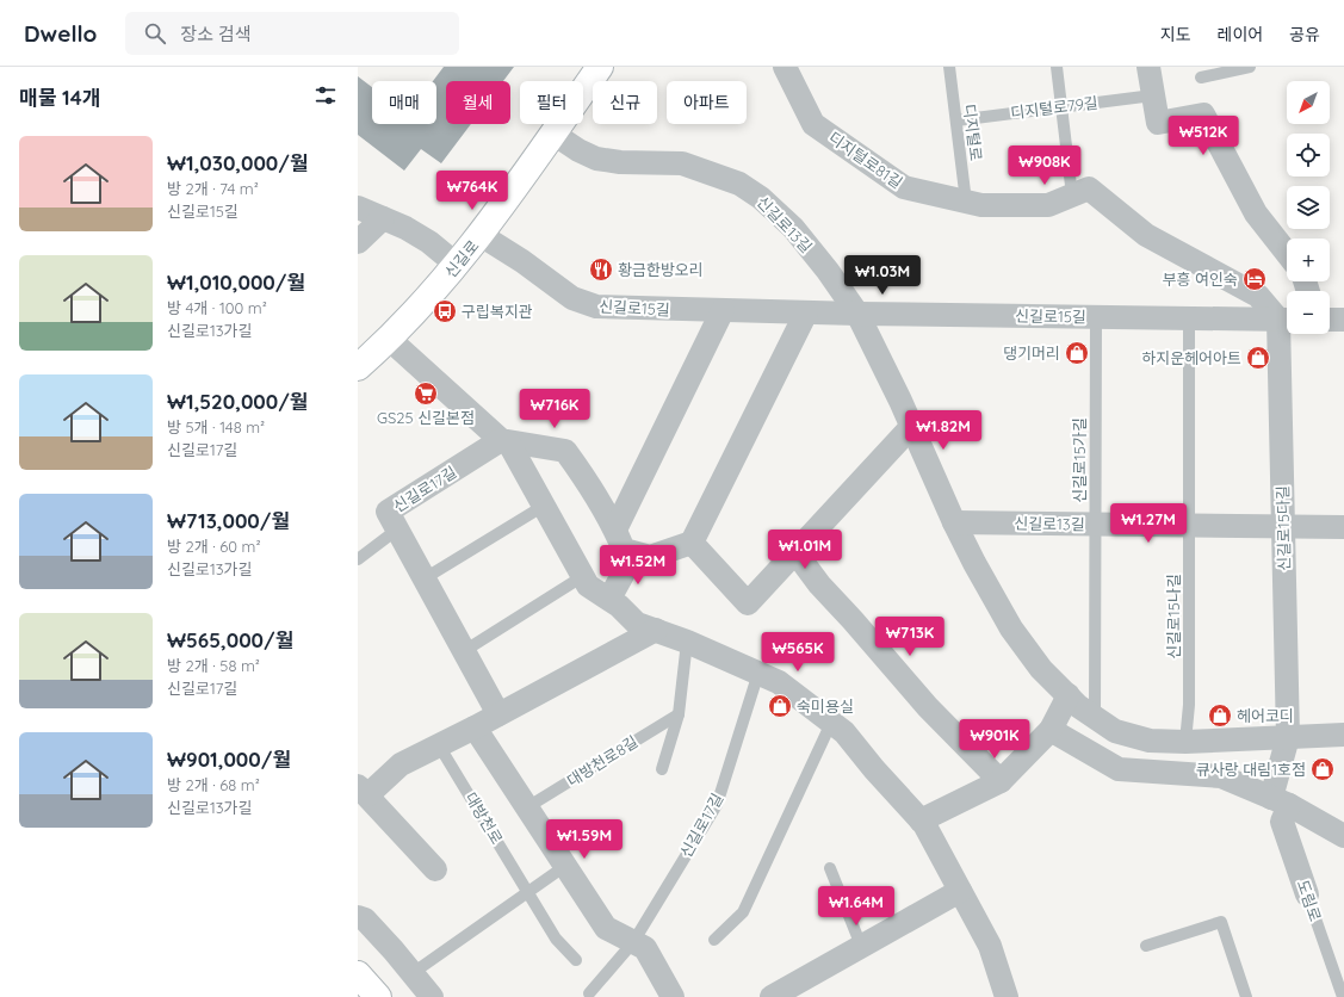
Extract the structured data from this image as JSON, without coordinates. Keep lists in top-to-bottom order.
{
  "streets": {
    "main road": ["신길로"],
    "street": [
      "디지털로81길",
      "신길로13길",
      "신길로15길",
      "신길로17길",
      "신길로15다길",
      "도림로"
    ],
    "lane": [
      "디지털로79길",
      "디지털로",
      "신길로15가길",
      "신길로15나길",
      "대방천로8길",
      "대방천로"
    ]
  },
  "crossings": [
    ["디지털로79길", "디지털로"],
    ["디지털로", "디지털로81길"],
    ["디지털로81길", "신길로15길"],
    ["디지털로81길", "신길로15다길"],
    ["신길로13길", "신길로"],
    ["신길로13길", "신길로15길"],
    ["신길로13길", "신길로15가길"],
    ["신길로13길", "신길로15다길"],
    ["신길로13길", "신길로15나길"],
    ["신길로", "신길로15길"],
    ["신길로15길", "신길로15가길"],
    ["신길로15길", "신길로15다길"],
    ["신길로15길", "신길로15나길"],
    ["신길로15다길", "도림로"]
  ],
  "places": {
    "restaurant": ["황금한방오리"],
    "hotel": ["부흥 여인숙"],
    "bus stop": ["구립복지관"],
    "shop": [
      "댕기머리",
      "하지운헤어아트",
      "숙미용실",
      "헤어코디",
      "큐사랑 대림1호점"
    ],
    "supermarket": ["GS25 신길본점"]
  },
  "north": "bottom left",
  "page": {
    "header": "Dwello",
    "search": "장소 검색",
    "nav": ["지도", "레이어", "공유"],
    "heading": "매물 14개",
    "map_buttons": ["+", "−"],
    "chip": [
      "매매",
      "월세",
      "필터",
      "신규",
      "아파트"
    ],
    "price": [
      "₩512K",
      "₩908K",
      "₩764K",
      "₩1.03M",
      "₩716K",
      "₩1.82M",
      "₩1.27M",
      "₩1.01M",
      "₩1.52M",
      "₩713K",
      "₩565K",
      "₩901K",
      "₩1.59M",
      "₩1.64M"
    ],
    "list": [
      {
        "name": "₩1,030,000/월",
        "note": "방 2개 · 74 m² · 신길로15길"
      },
      {
        "name": "₩1,010,000/월",
        "note": "방 4개 · 100 m² · 신길로13가길"
      },
      {
        "name": "₩1,520,000/월",
        "note": "방 5개 · 148 m² · 신길로17길"
      },
      {
        "name": "₩713,000/월",
        "note": "방 2개 · 60 m² · 신길로13가길"
      },
      {
        "name": "₩565,000/월",
        "note": "방 2개 · 58 m² · 신길로17길"
      },
      {
        "name": "₩901,000/월",
        "note": "방 2개 · 68 m² · 신길로13가길"
      }
    ]
  }
}
